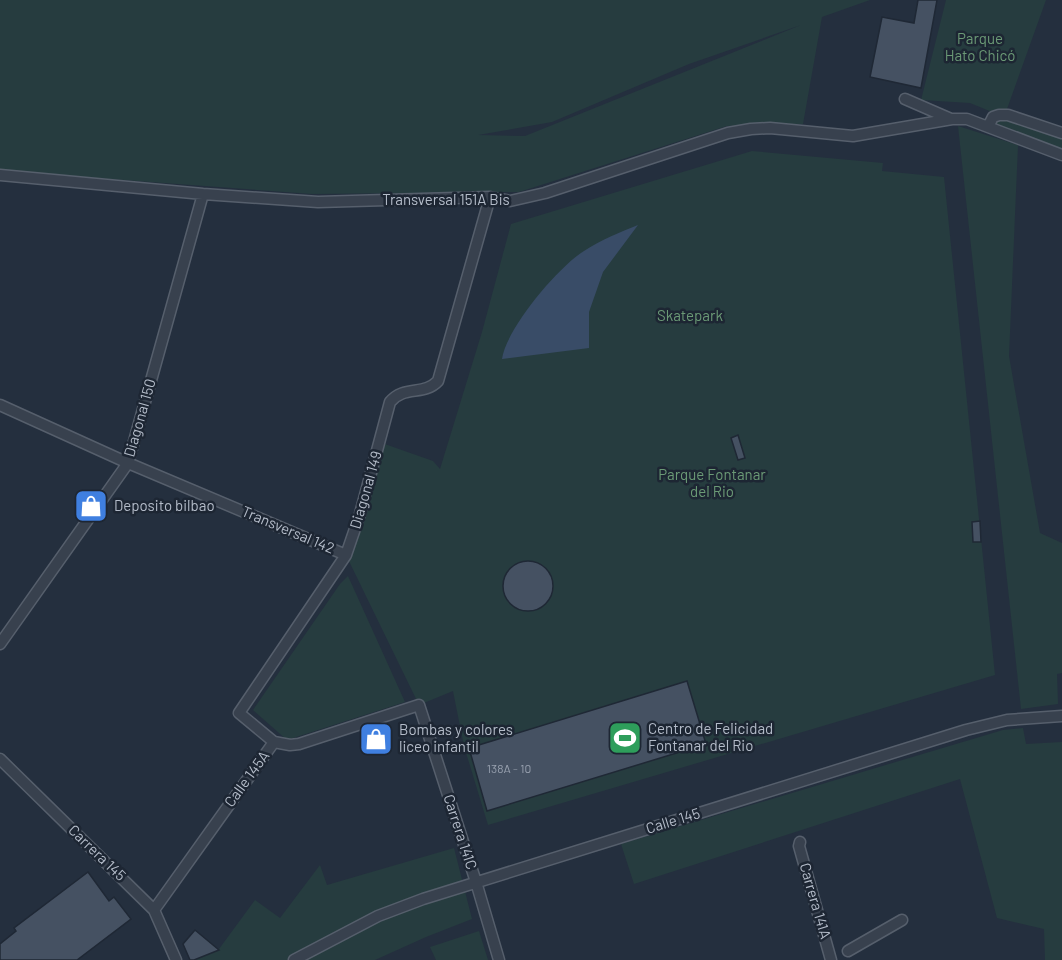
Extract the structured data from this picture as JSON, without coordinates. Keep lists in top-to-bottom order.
{
  "streets": {
    "street": [
      "Transversal 151A Bis",
      "Diagonal 150",
      "Diagonal 149",
      "Transversal 142",
      "Calle 145A",
      "Calle 145",
      "Carrera 141C",
      "Carrera 145",
      "Carrera 141A"
    ]
  },
  "crossings": [
    ["Transversal 151A Bis", "Diagonal 150"],
    ["Transversal 151A Bis", "Diagonal 149"],
    ["Diagonal 150", "Transversal 142"],
    ["Diagonal 149", "Transversal 142"],
    ["Diagonal 149", "Calle 145A"],
    ["Calle 145A", "Carrera 141C"],
    ["Calle 145A", "Carrera 145"],
    ["Calle 145", "Carrera 141C"]
  ],
  "parks": ["Parque Hato Chicó", "Skatepark", "Parque Fontanar del Rio"],
  "places": {
    "shop": ["Deposito bilbao", "Bombas y colores liceo infantil"],
    "sports": ["Centro de Felicidad Fontanar del Rio"]
  },
  "house_numbers": ["138A - 10"]
}
